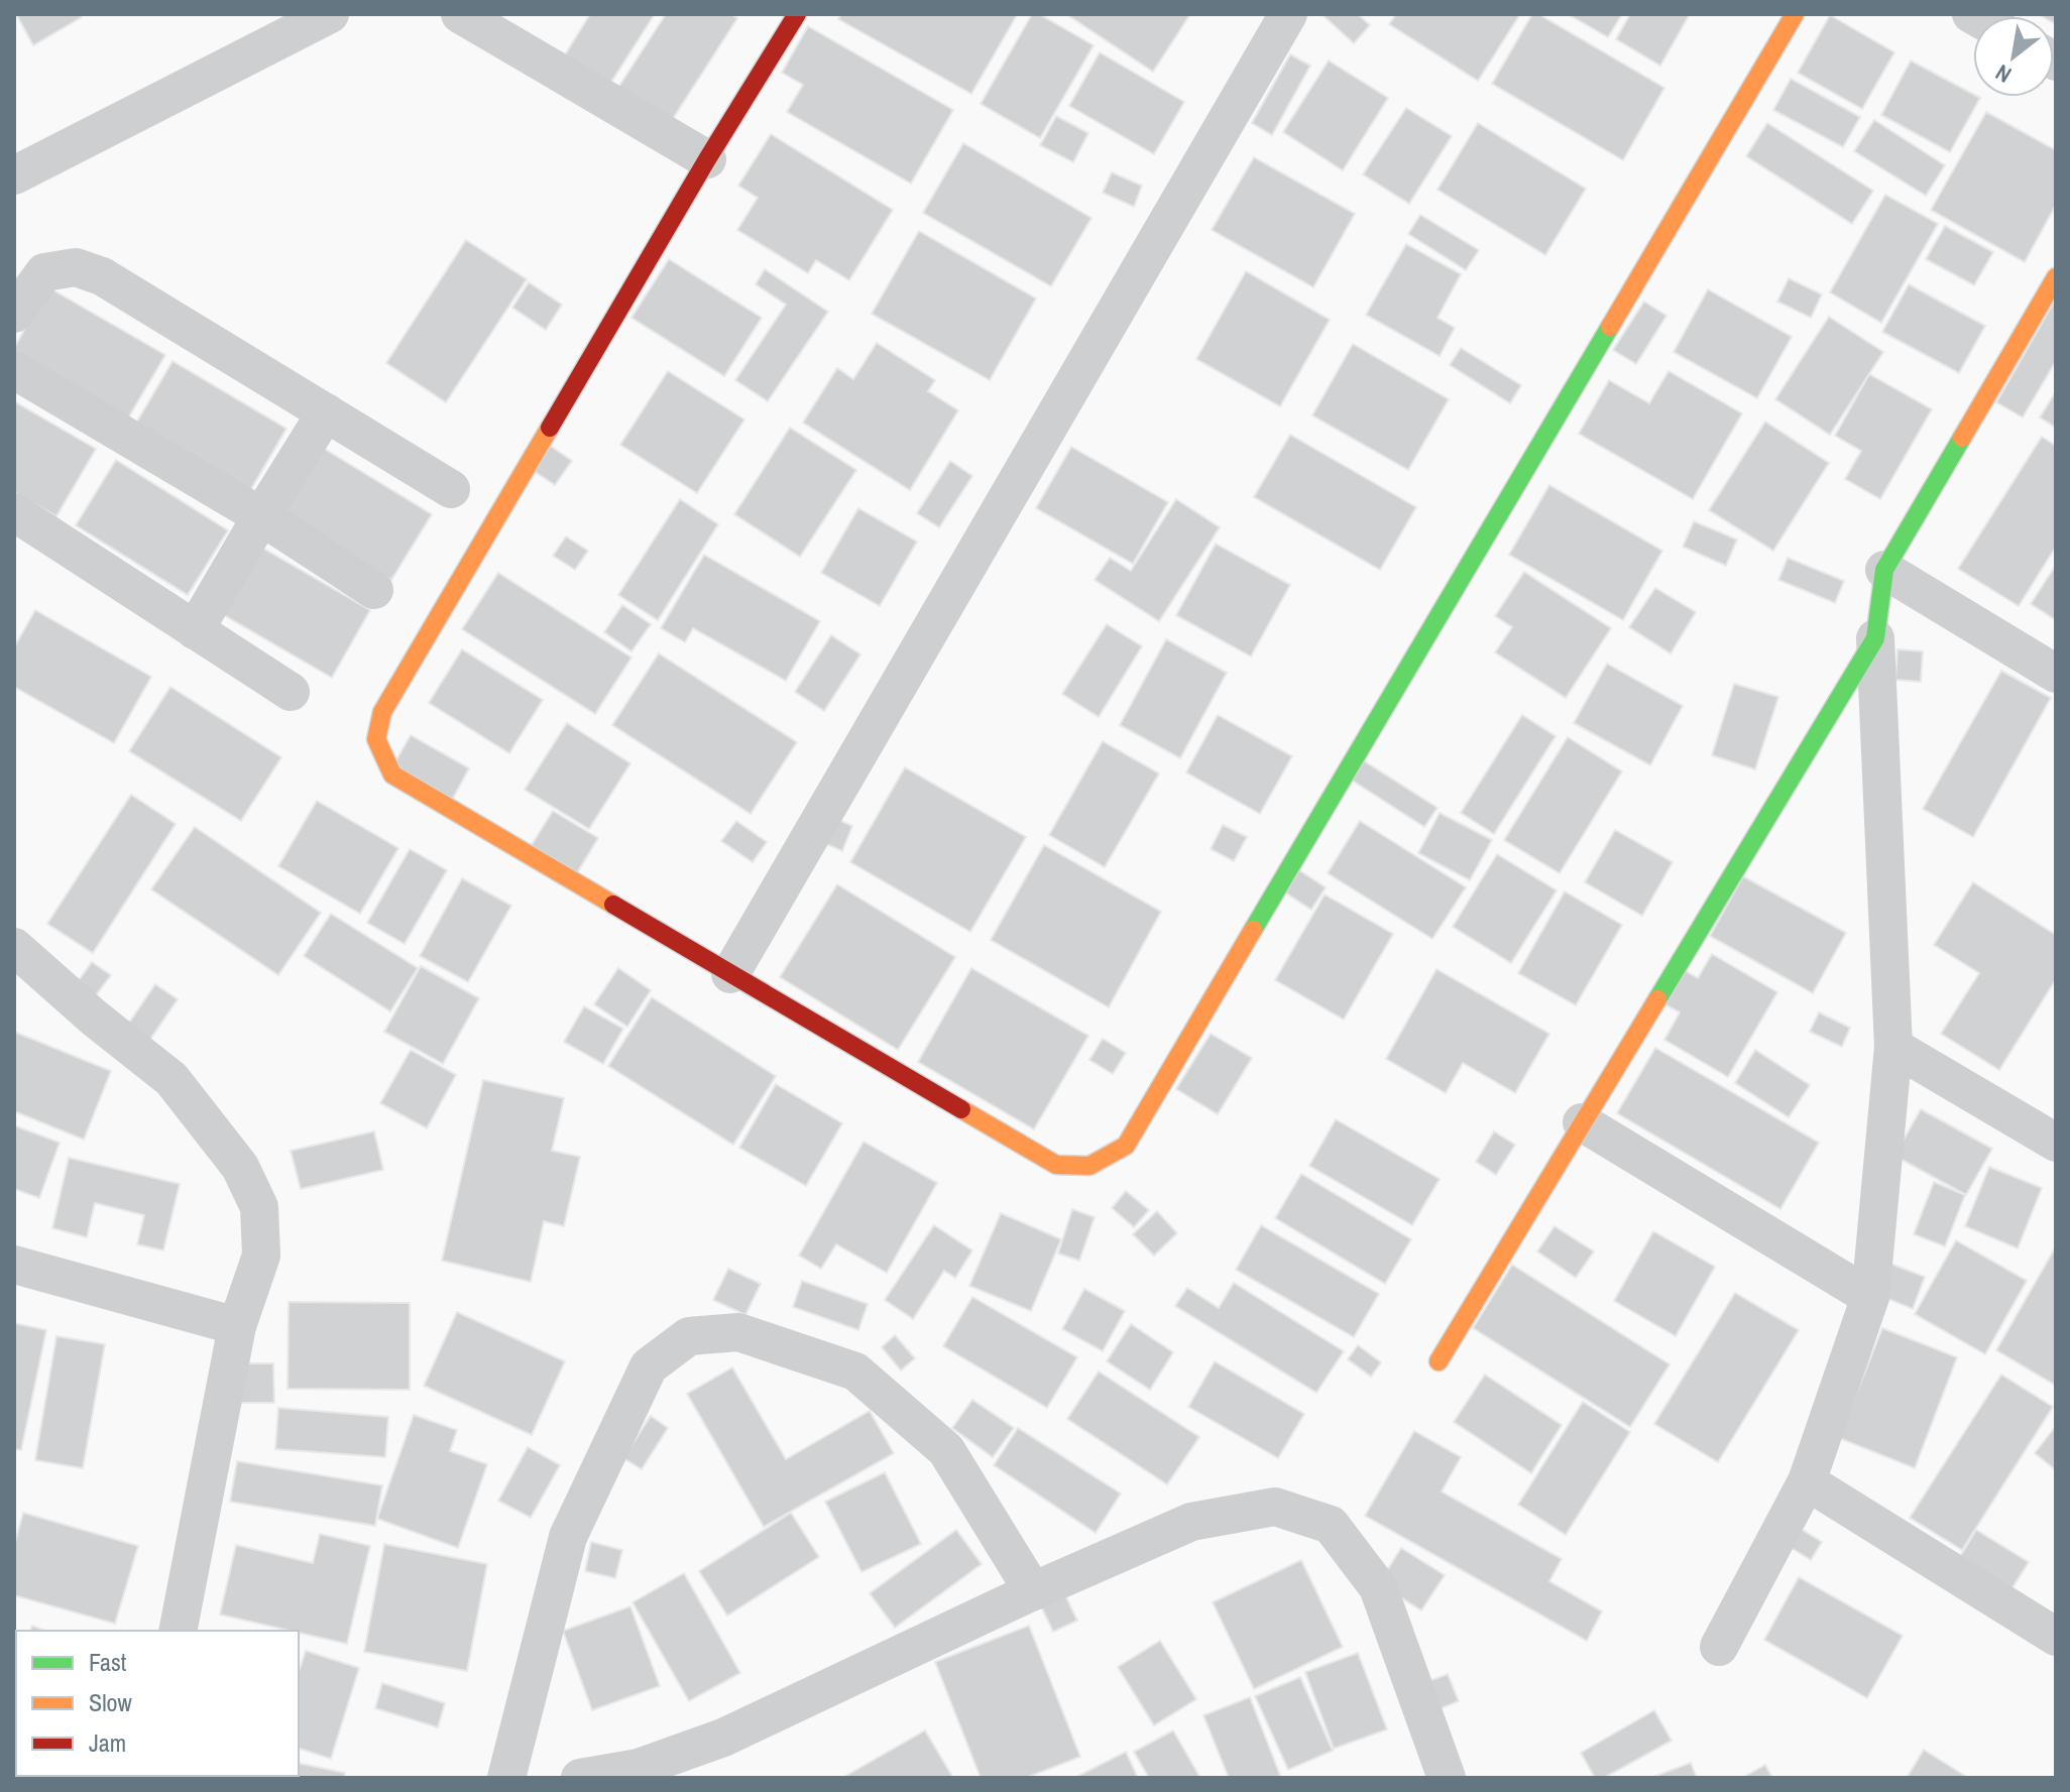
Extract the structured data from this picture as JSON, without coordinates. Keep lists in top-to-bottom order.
{
  "legend": ["Fast", "Slow", "Jam"],
  "north": "bottom left"
}
